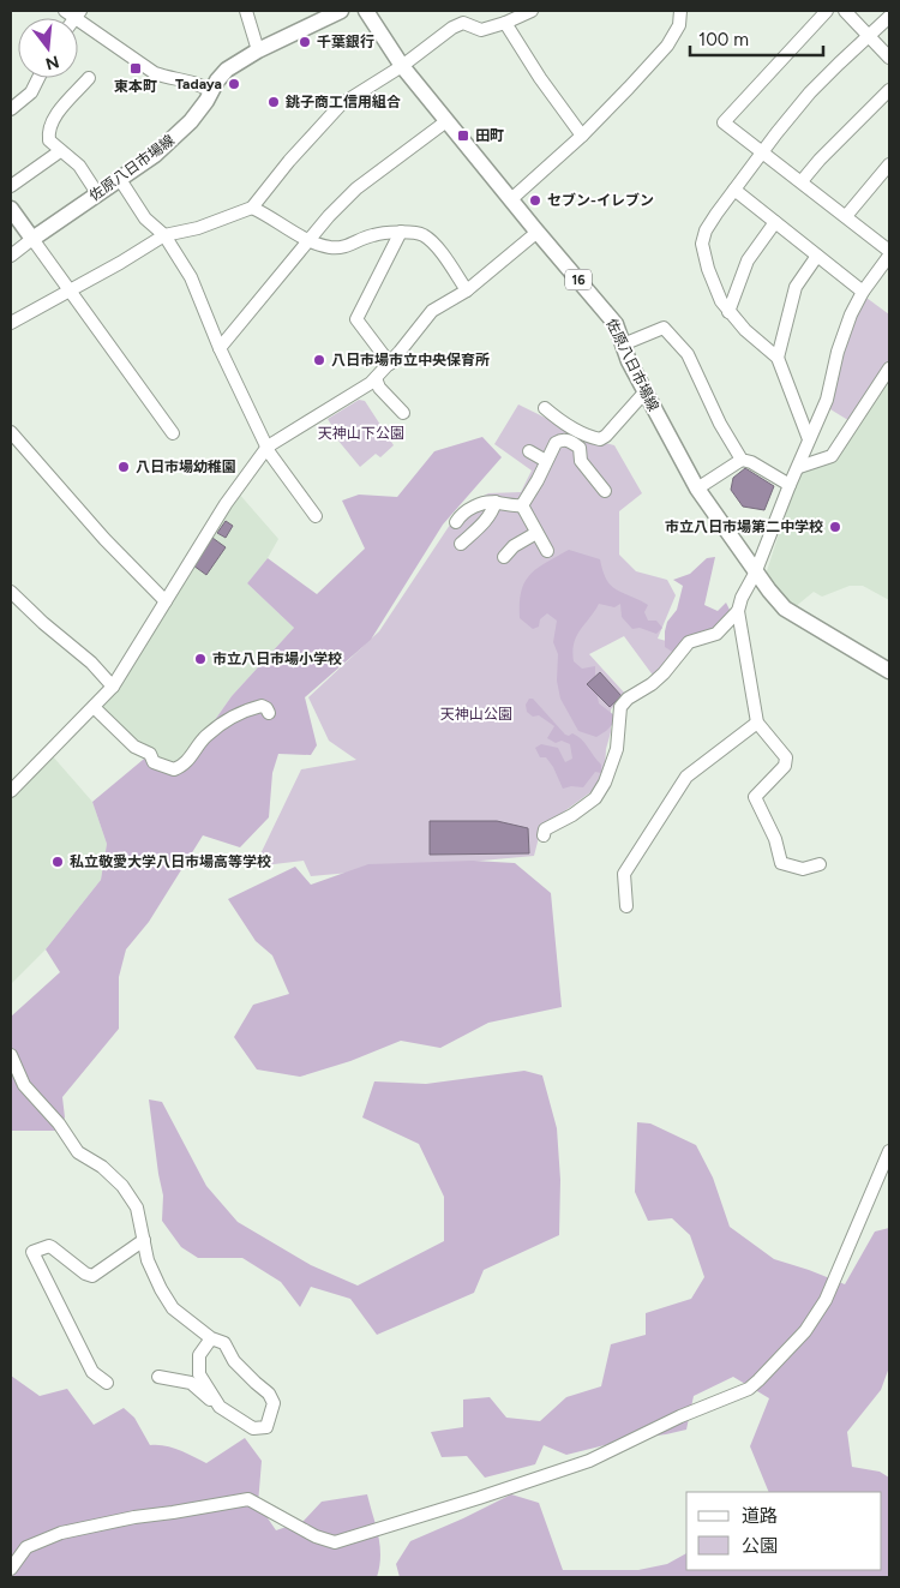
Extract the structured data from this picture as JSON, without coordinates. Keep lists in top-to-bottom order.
{
  "streets": {
    "main road": ["佐原八日市場線", "16"]
  },
  "parks": ["天神山下公園", "天神山公園"],
  "places": {
    "other": [
      "千葉銀行",
      "Tadaya",
      "銚子商工信用組合",
      "セブン-イレブン",
      "八日市場市立中央保育所",
      "八日市場幼稚園",
      "市立八日市場第二中学校",
      "市立八日市場小学校",
      "私立敬愛大学八日市場高等学校"
    ],
    "transit": ["東本町", "田町"]
  },
  "legend": ["道路", "公園"],
  "scale_bar": "100 m",
  "north": "bottom"
}
